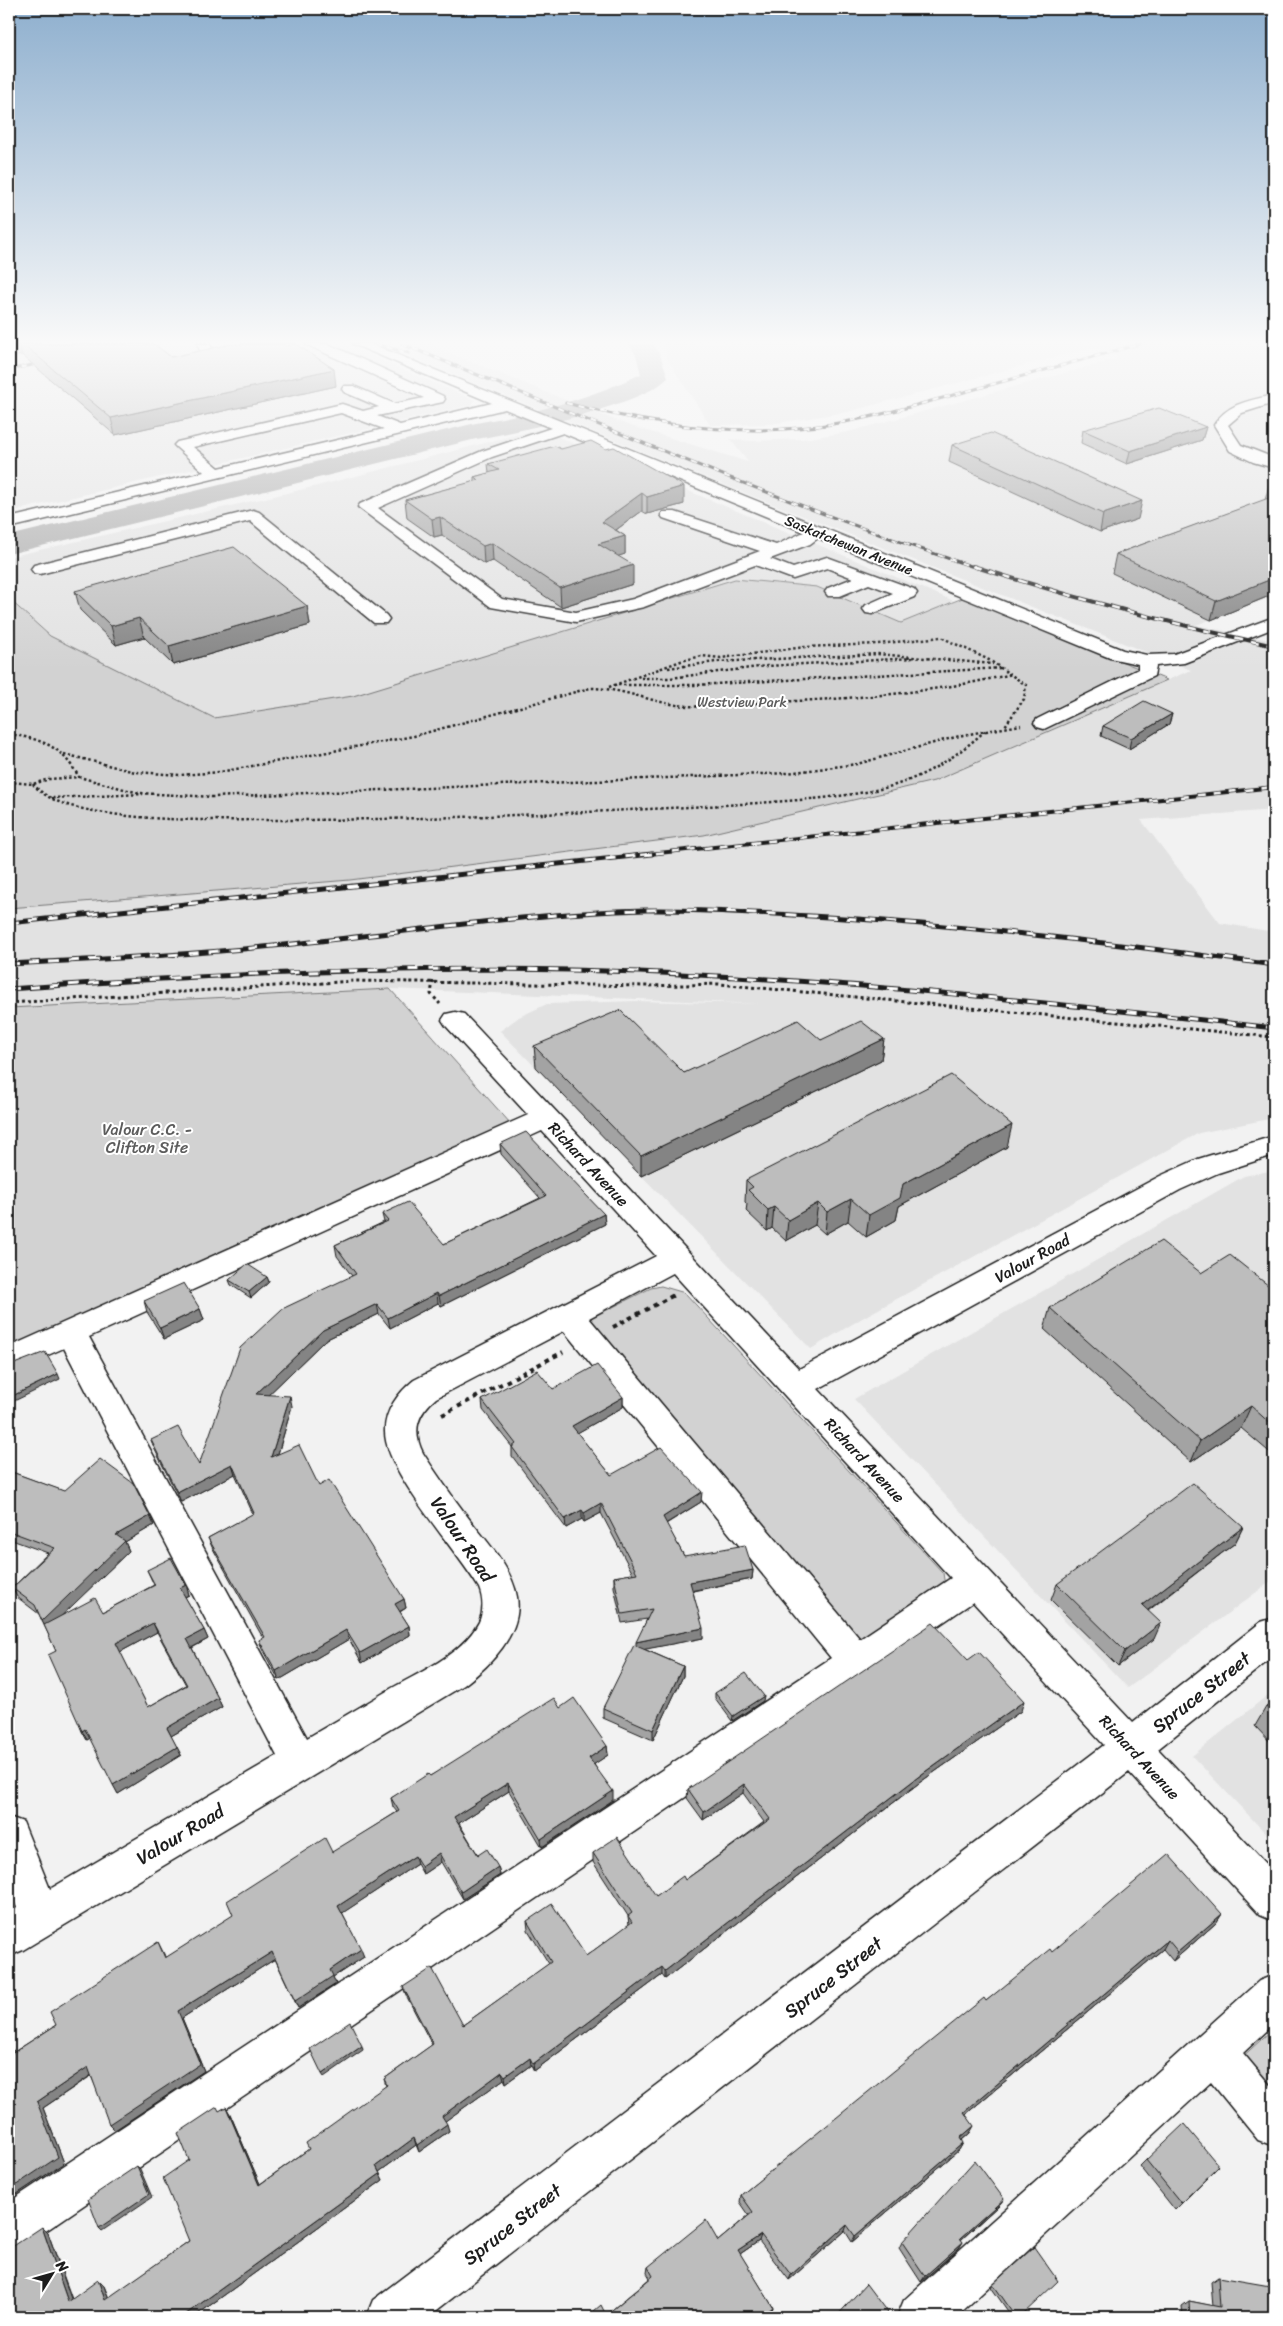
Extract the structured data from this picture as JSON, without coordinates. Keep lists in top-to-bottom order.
{
  "streets": {
    "street": [
      "Saskatchewan Avenue",
      "Richard Avenue",
      "Valour Road",
      "Spruce Street"
    ]
  },
  "crossings": [
    ["Richard Avenue", "Valour Road"],
    ["Richard Avenue", "Spruce Street"]
  ],
  "parks": ["Westview Park", "Valour C.C. - Clifton Site"],
  "north": "top right"
}
